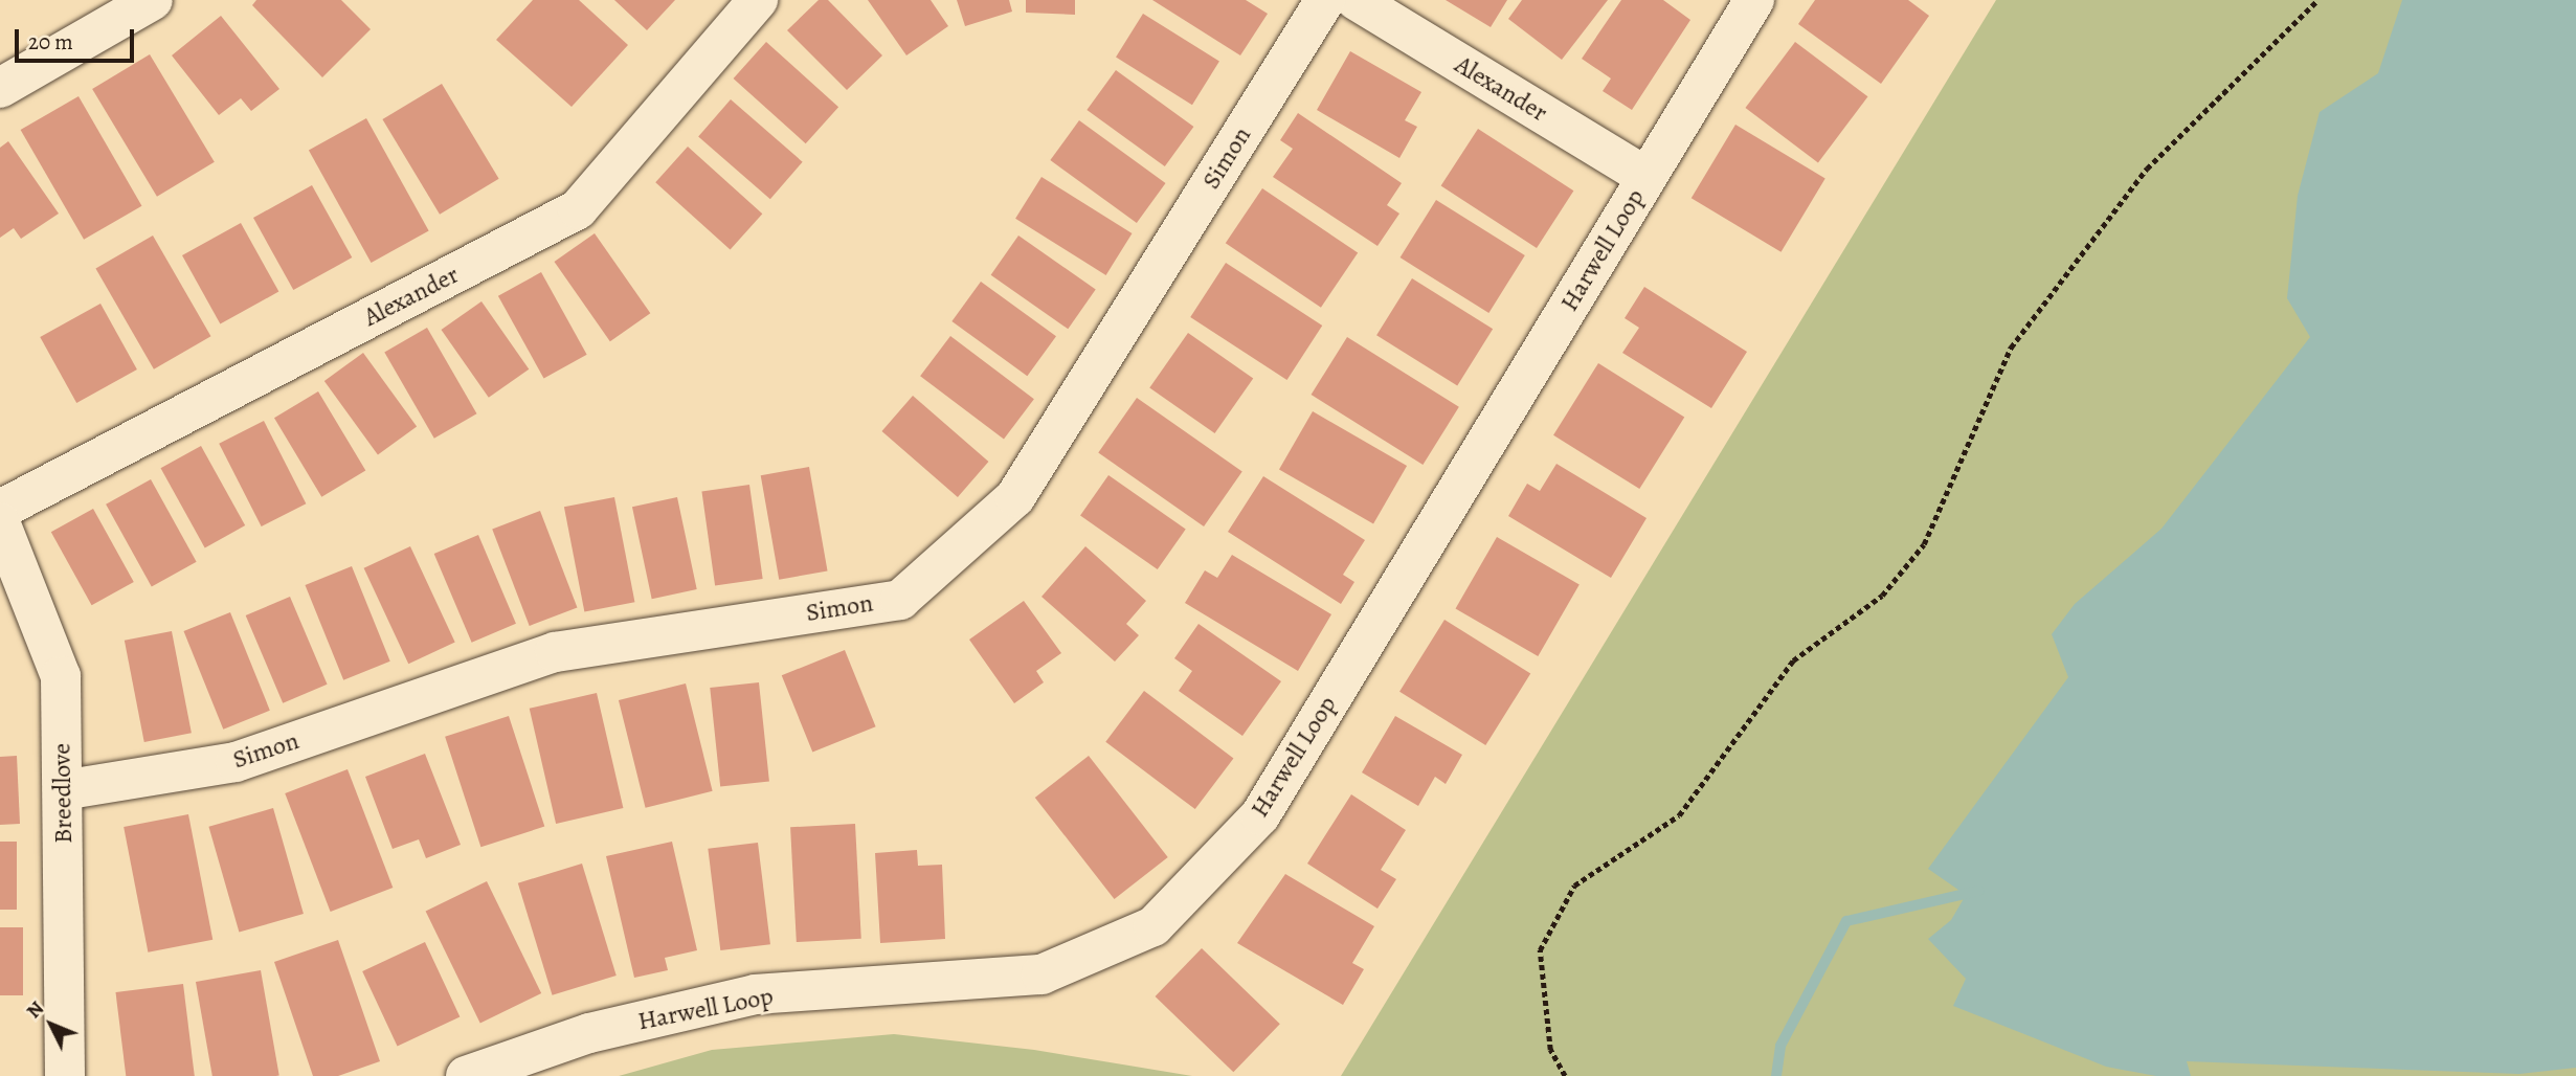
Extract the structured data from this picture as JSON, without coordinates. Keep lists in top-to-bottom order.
{
  "streets": {
    "street": [
      "Alexander",
      "Simon",
      "Harwell Loop",
      "Breedlove"
    ]
  },
  "crossings": [
    ["Alexander", "Harwell Loop"],
    ["Simon", "Breedlove"]
  ],
  "scale_bar": "20 m",
  "north": "top left"
}
